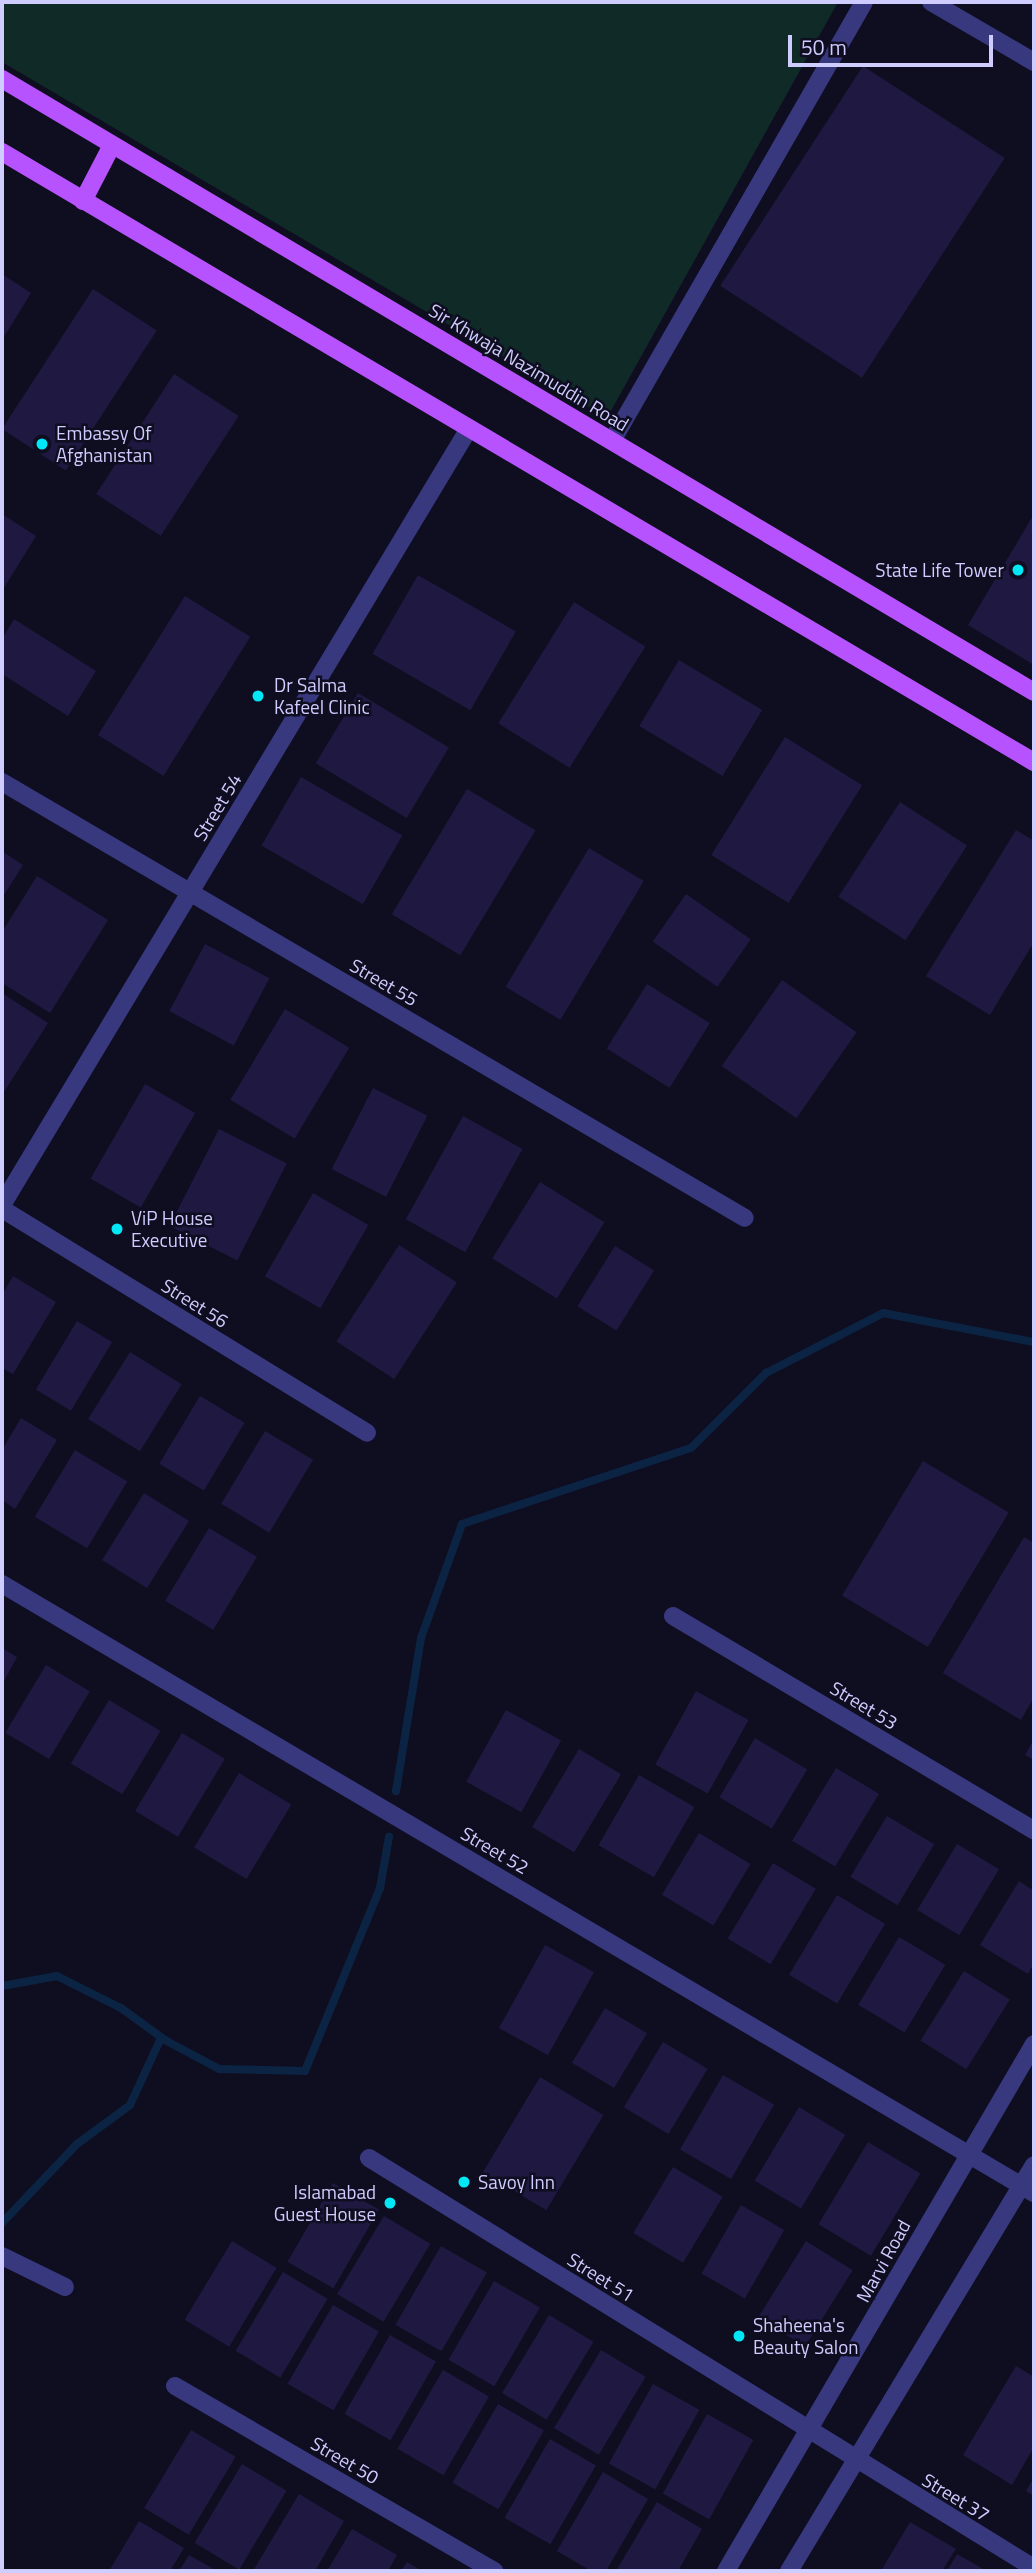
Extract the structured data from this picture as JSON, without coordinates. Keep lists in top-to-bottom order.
{
  "streets": {
    "main road": ["Sir Khwaja Nazimuddin Road"],
    "street": [
      "Street 54",
      "Street 55",
      "Street 56",
      "Street 53",
      "Street 52",
      "Marvi Road",
      "Street 51",
      "Street 50",
      "Street 37"
    ]
  },
  "crossings": [
    ["Street 54", "Street 55"],
    ["Street 54", "Street 56"],
    ["Street 52", "Marvi Road"],
    ["Marvi Road", "Street 51"],
    ["Street 51", "Street 37"]
  ],
  "places": [
    "Embassy Of Afghanistan",
    "State Life Tower",
    "Dr Salma Kafeel Clinic",
    "ViP House Executive",
    "Savoy Inn",
    "Islamabad Guest House",
    "Shaheena's Beauty Salon"
  ],
  "scale_bar": "50 m"
}
